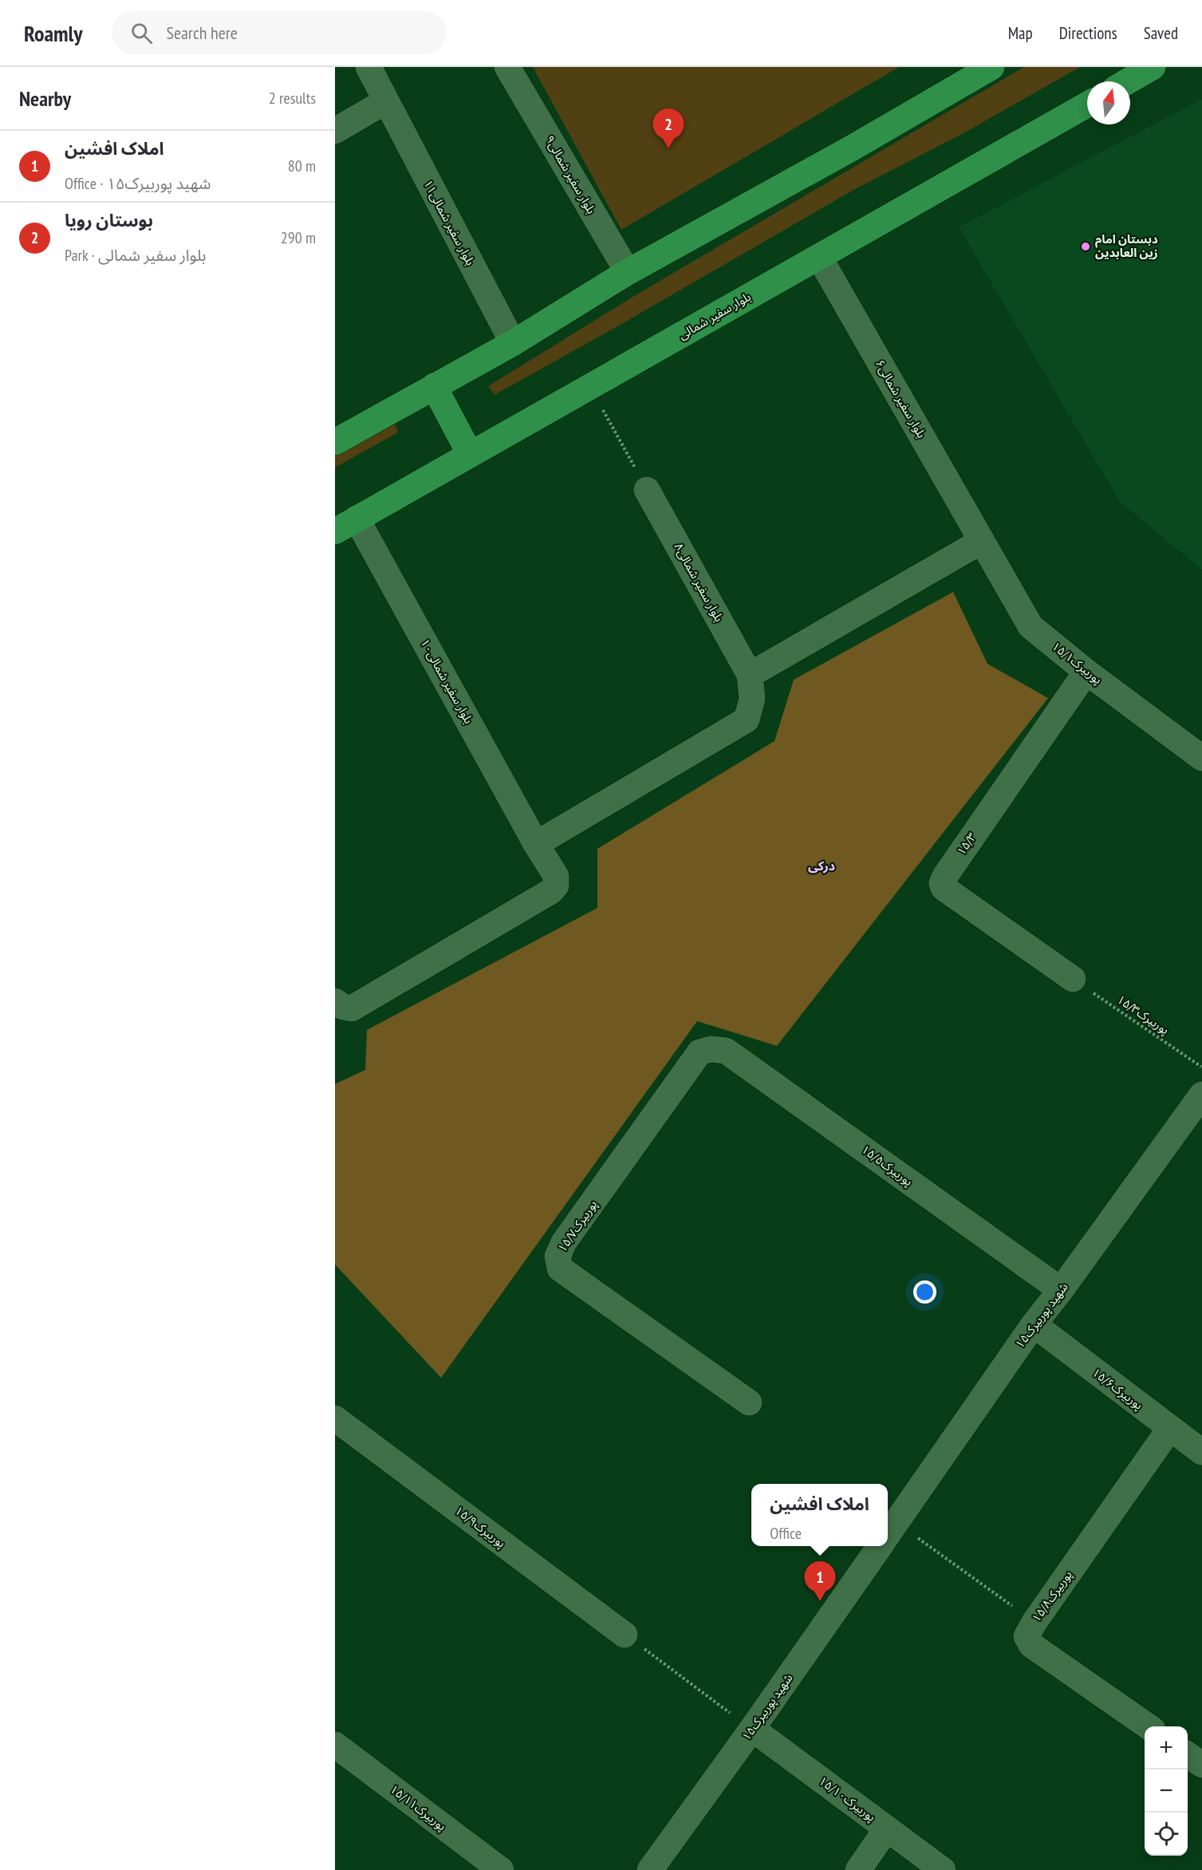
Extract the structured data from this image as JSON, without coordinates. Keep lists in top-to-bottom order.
{
  "streets": {
    "main road": ["بلوار سفیر شمالی"],
    "street": [
      "بلوار سفیر شمالی۹",
      "بلوار سفیر شمالی۱۱",
      "بلوار سفیر شمالی۶",
      "بلوار سفیر شمالی۸",
      "پوربیرک۱۵/۱",
      "بلوار سفیر شمالی۱۰",
      "۱۵/۳",
      "پوربیرک۱۵/۵",
      "پوربیرک۱۵/۷",
      "شهید پوربیرک۱۵",
      "پوربیرک۱۵/۶",
      "پوربیرک۱۵/۹",
      "پوربیرک۱۵/۸",
      "پوربیرک۱۵/۱۰",
      "پوربیرک۱۵/۱۱"
    ],
    "path": ["پوربیرک۱۵/۳"]
  },
  "crossings": [
    ["بلوار سفیر شمالی", "بلوار سفیر شمالی۶"],
    ["بلوار سفیر شمالی", "بلوار سفیر شمالی۱۰"],
    ["بلوار سفیر شمالی۶", "پوربیرک۱۵/۱"],
    ["پوربیرک۱۵/۱", "۱۵/۳"],
    ["۱۵/۳", "پوربیرک۱۵/۳"],
    ["پوربیرک۱۵/۵", "پوربیرک۱۵/۷"],
    ["پوربیرک۱۵/۵", "شهید پوربیرک۱۵"],
    ["شهید پوربیرک۱۵", "پوربیرک۱۵/۶"],
    ["شهید پوربیرک۱۵", "پوربیرک۱۵/۱۰"],
    ["پوربیرک۱۵/۶", "پوربیرک۱۵/۸"]
  ],
  "districts": ["درکی"],
  "places": ["دبستان امام زین العابدین"],
  "north": "top",
  "page": {
    "header": "Roamly",
    "search": "Search here",
    "nav": ["Map", "Directions", "Saved"],
    "heading": ["Nearby", "2 results"],
    "pins": ["2", "1"],
    "list": [
      {
        "mark": "1",
        "name": "املاک افشین",
        "note": "Office · شهید پوربیرک۱۵",
        "value": "80 m"
      },
      {
        "mark": "2",
        "name": "بوستان رویا",
        "note": "Park · بلوار سفیر شمالی",
        "value": "290 m"
      }
    ],
    "popup": ["املاک افشین", "Office"],
    "map_buttons": ["+", "−"]
  }
}
